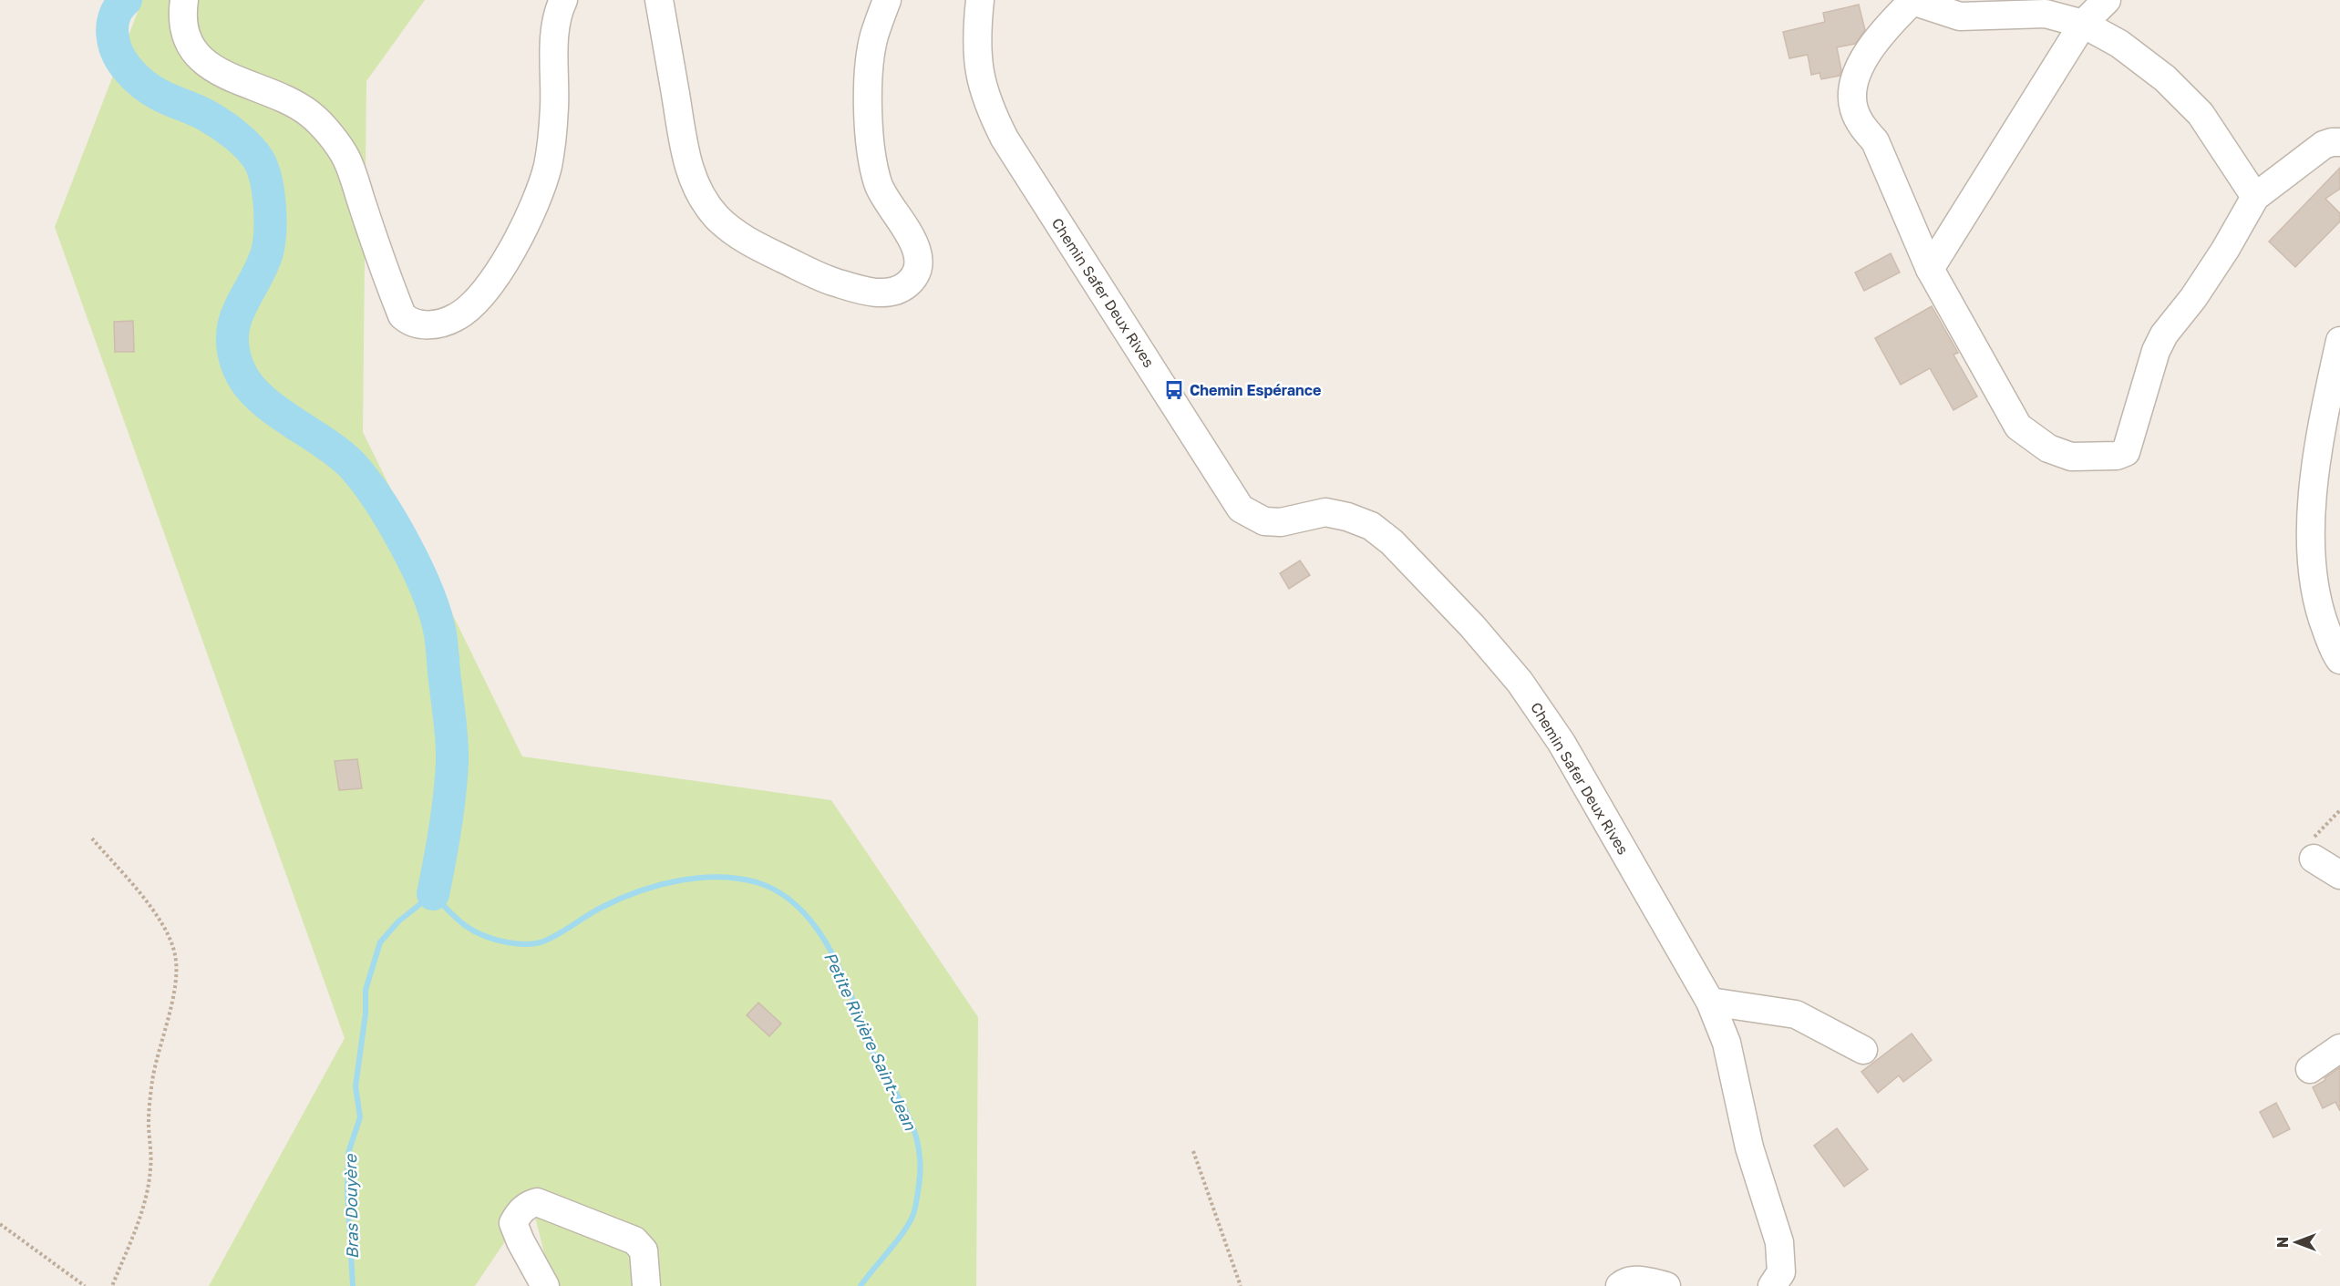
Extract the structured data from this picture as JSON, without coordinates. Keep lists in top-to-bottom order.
{
  "streets": {
    "street": ["Chemin Safer Deux Rives"]
  },
  "water": ["Petite Rivière Saint-Jean", "Bras Douyère"],
  "places": {
    "bus stop": ["Chemin Espérance"]
  },
  "north": "left"
}
